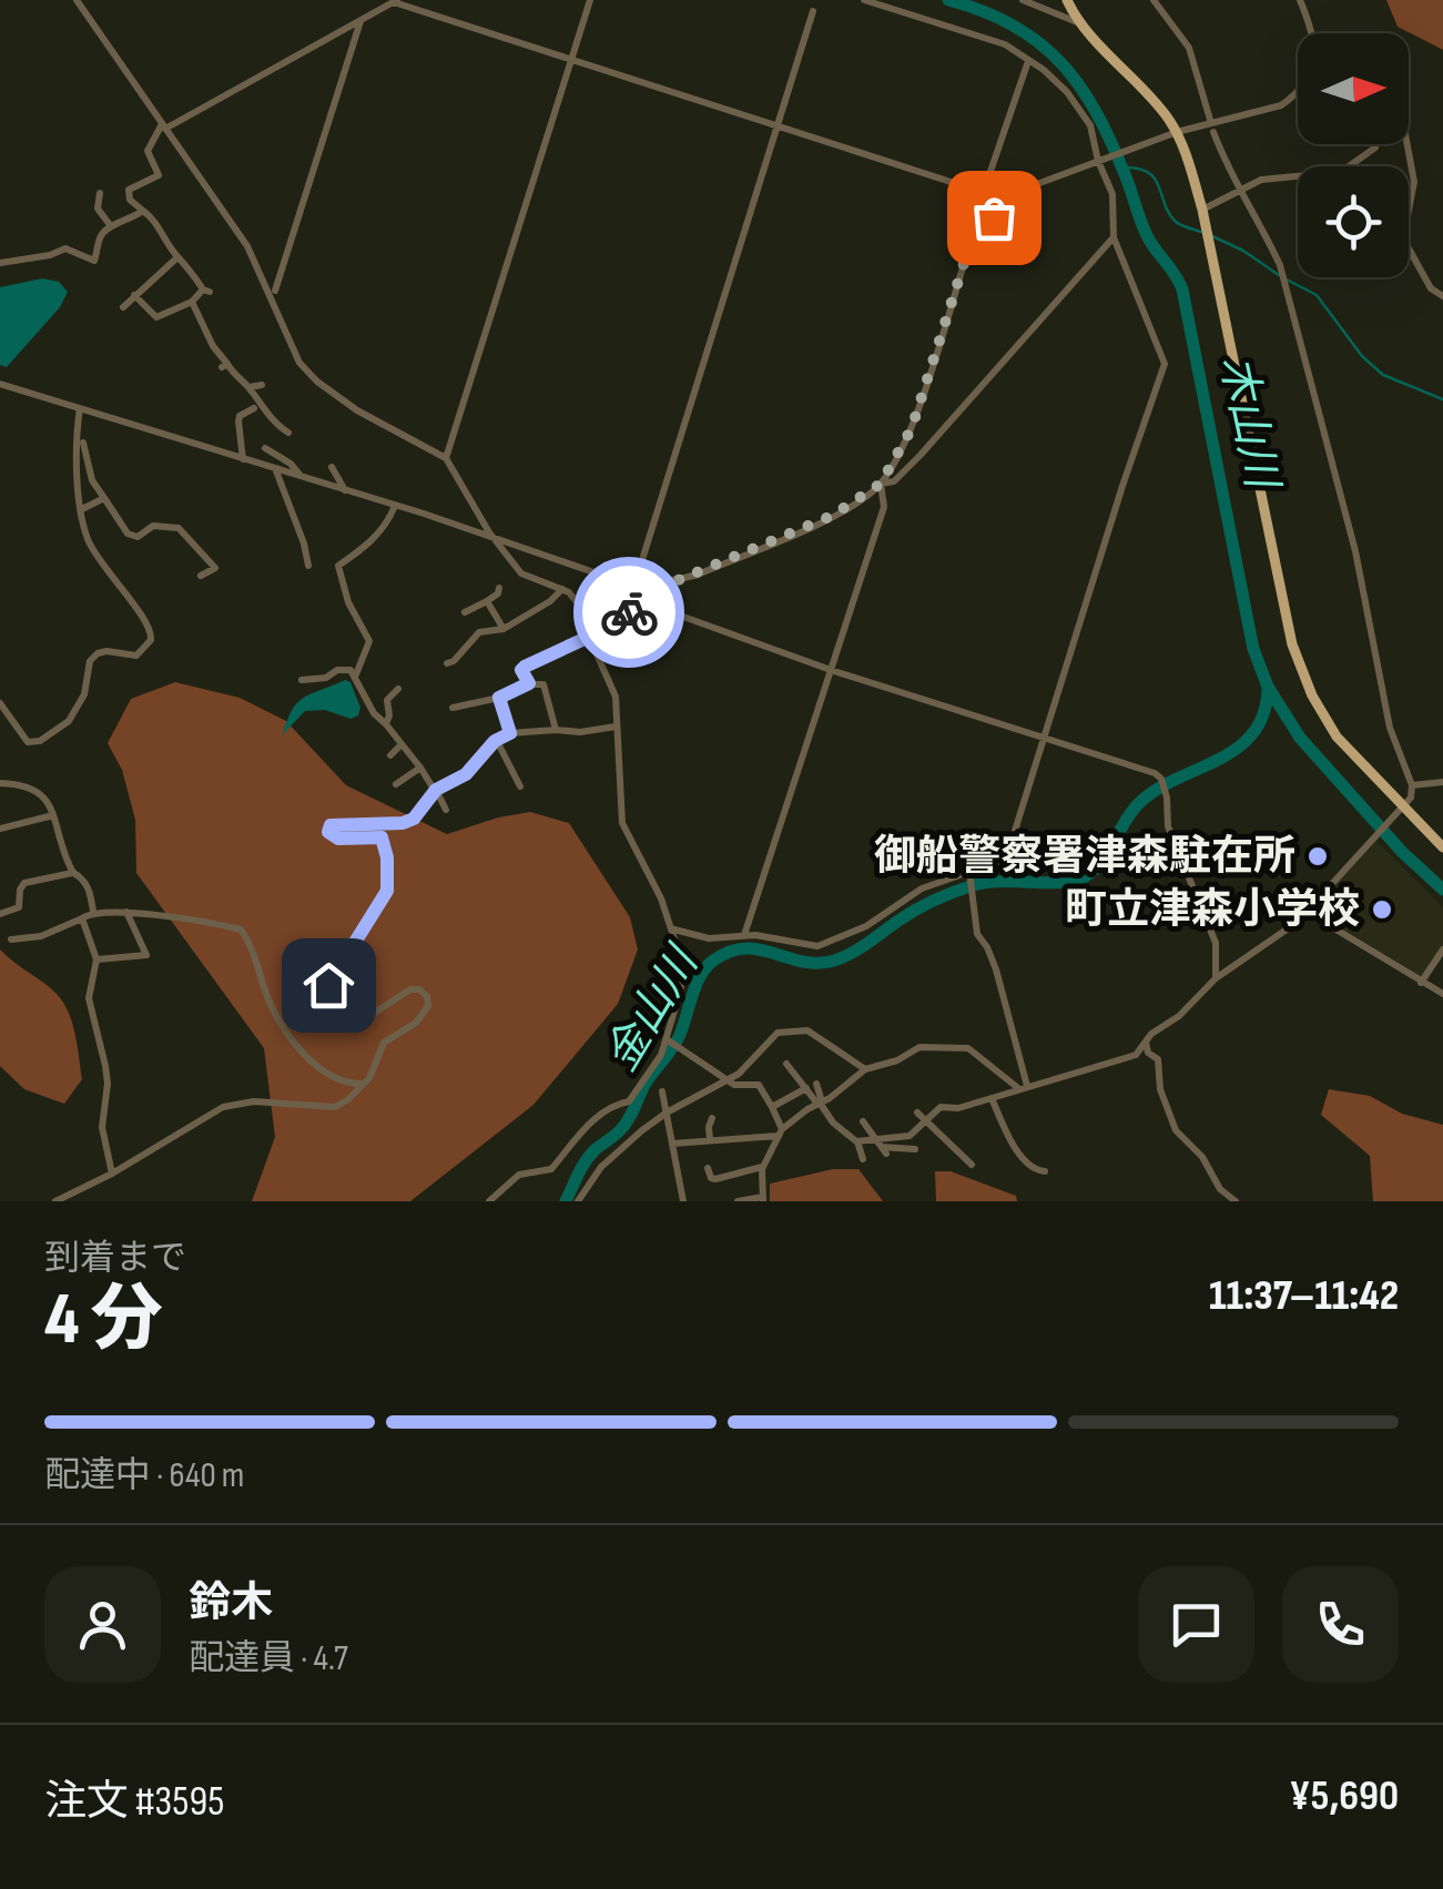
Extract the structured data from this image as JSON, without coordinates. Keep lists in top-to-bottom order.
{
  "water": ["木山川", "金山川"],
  "places": ["御船警察署津森駐在所", "町立津森小学校"],
  "north": "right",
  "page": {
    "heading": ["4 分", "到着まで", "11:37–11:42"],
    "panel": [
      "鈴木",
      "配達員 · 4.7",
      "注文 #3595",
      "¥5,690"
    ],
    "bar": "配達中 · 640 m"
  }
}
